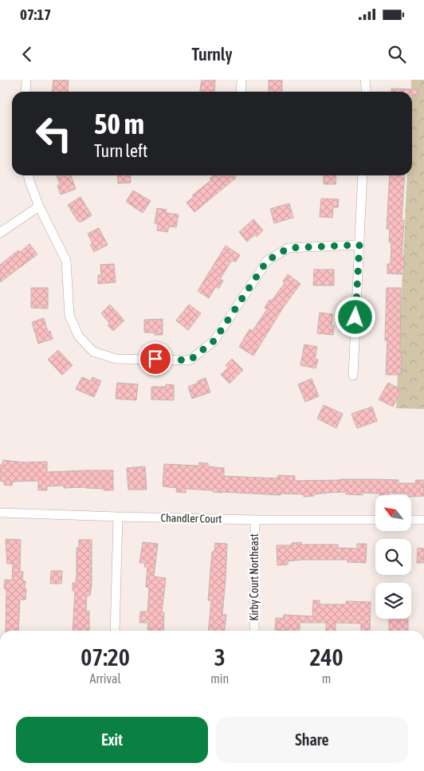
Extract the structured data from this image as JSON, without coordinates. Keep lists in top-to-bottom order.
{
  "streets": {
    "street": ["Chandler Court", "Kirby Court Northeast"]
  },
  "crossings": [
    ["Chandler Court", "Kirby Court Northeast"]
  ],
  "north": "top left",
  "page": {
    "status": "07:17",
    "header": "Turnly",
    "turn": ["50 m", "Turn left"],
    "eta": [
      "07:20",
      "Arrival",
      "3",
      "min",
      "240",
      "m"
    ],
    "buttons": ["Exit", "Share"]
  }
}
